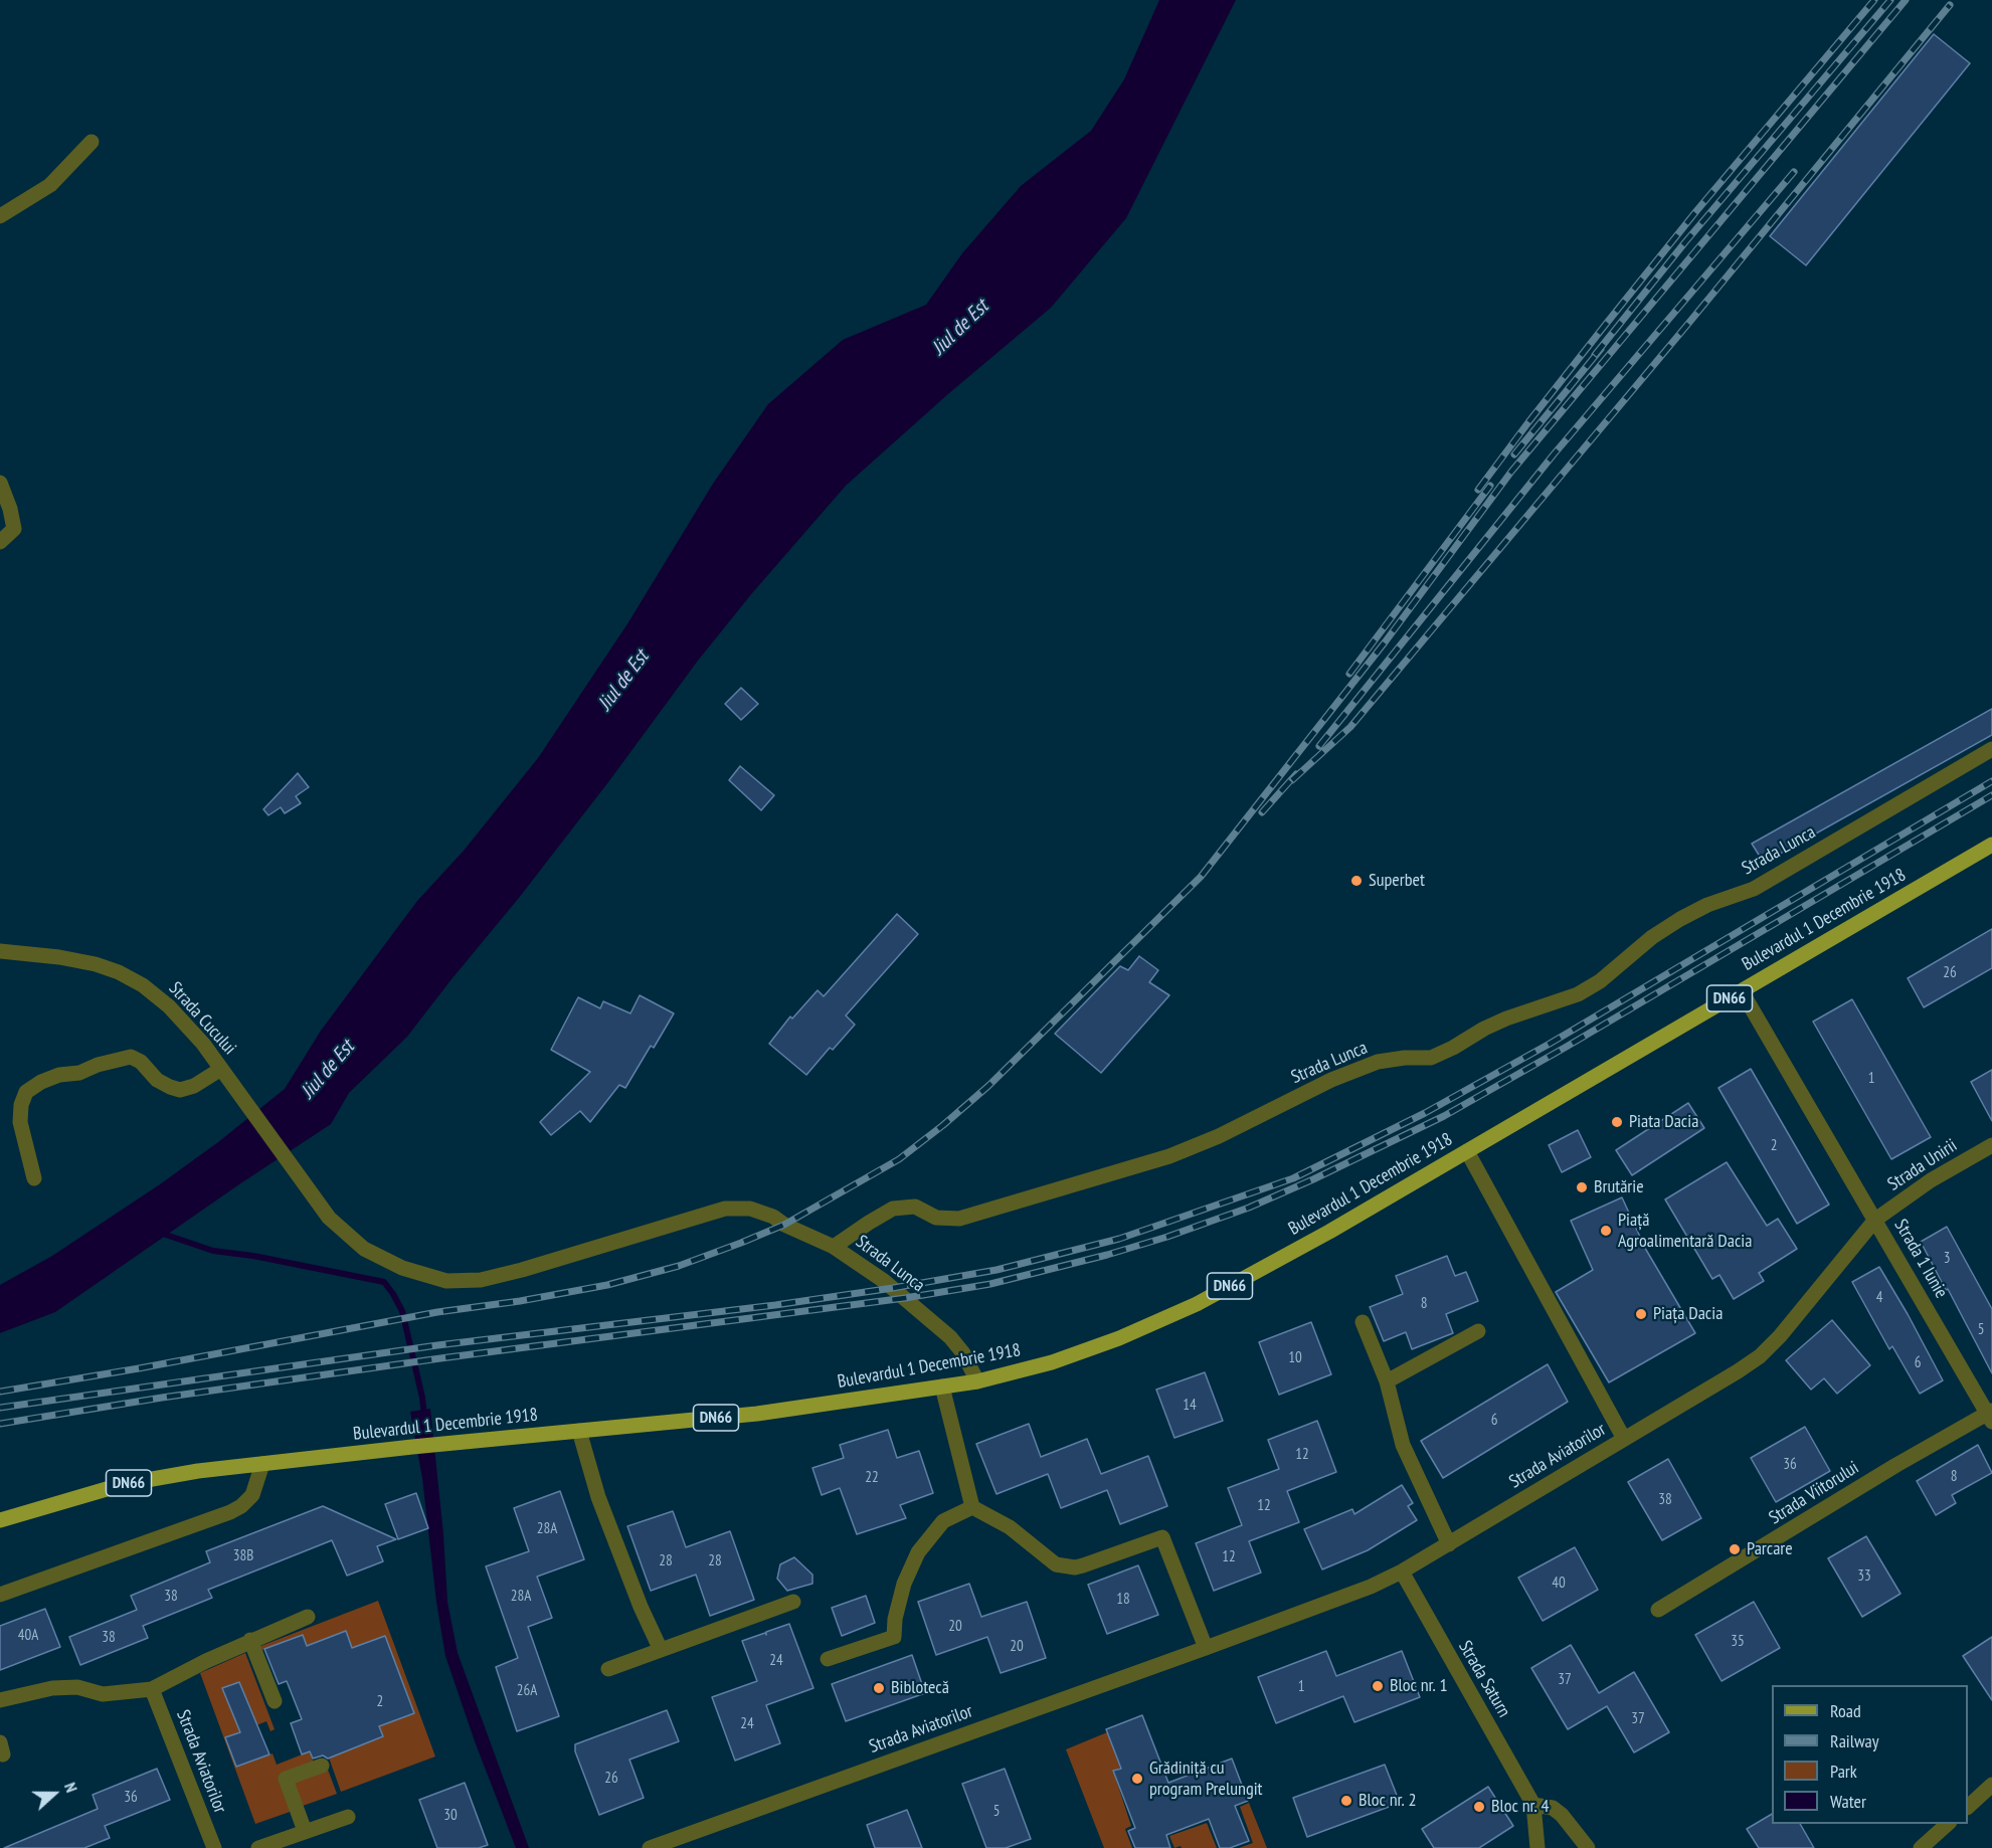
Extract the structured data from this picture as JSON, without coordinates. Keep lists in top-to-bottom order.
{
  "streets": {
    "main road": ["Bulevardul 1 Decembrie 1918", "DN66"],
    "street": [
      "Strada Lunca",
      "Strada Cucului",
      "Strada Unirii",
      "Strada 1 Iunie",
      "Strada Aviatorilor",
      "Strada Viitorului",
      "Strada Saturn"
    ]
  },
  "crossings": [
    ["Strada Lunca", "Bulevardul 1 Decembrie 1918"],
    ["Strada Lunca", "Strada Cucului"],
    ["Bulevardul 1 Decembrie 1918", "Strada 1 Iunie"],
    ["Strada Unirii", "Strada 1 Iunie"],
    ["Strada Unirii", "Strada Aviatorilor"],
    ["Strada 1 Iunie", "Strada Aviatorilor"],
    ["Strada 1 Iunie", "Strada Viitorului"],
    ["Strada Aviatorilor", "Strada Saturn"]
  ],
  "water": ["Jiul de Est"],
  "places": [
    "Superbet",
    "Piata Dacia",
    "Brutărie",
    "Piață Agroalimentară Dacia",
    "Piața Dacia",
    "Parcare",
    "Bloc nr. 1",
    "Biblotecă",
    "Grădiniță cu program Prelungit",
    "Bloc nr. 2",
    "Bloc nr. 4"
  ],
  "house_numbers": [
    "26",
    "1",
    "2",
    "3",
    "4",
    "8",
    "5",
    "10",
    "6",
    "14",
    "6",
    "12",
    "36",
    "8",
    "22",
    "38",
    "12",
    "28A",
    "38B",
    "12",
    "28",
    "28",
    "33",
    "40",
    "38",
    "28A",
    "18",
    "20",
    "40A",
    "38",
    "35",
    "20",
    "24",
    "37",
    "1",
    "26A",
    "2",
    "37",
    "24",
    "26",
    "36",
    "5",
    "30"
  ],
  "legend": [
    "Road",
    "Railway",
    "Park",
    "Water"
  ],
  "north": "right"
}
